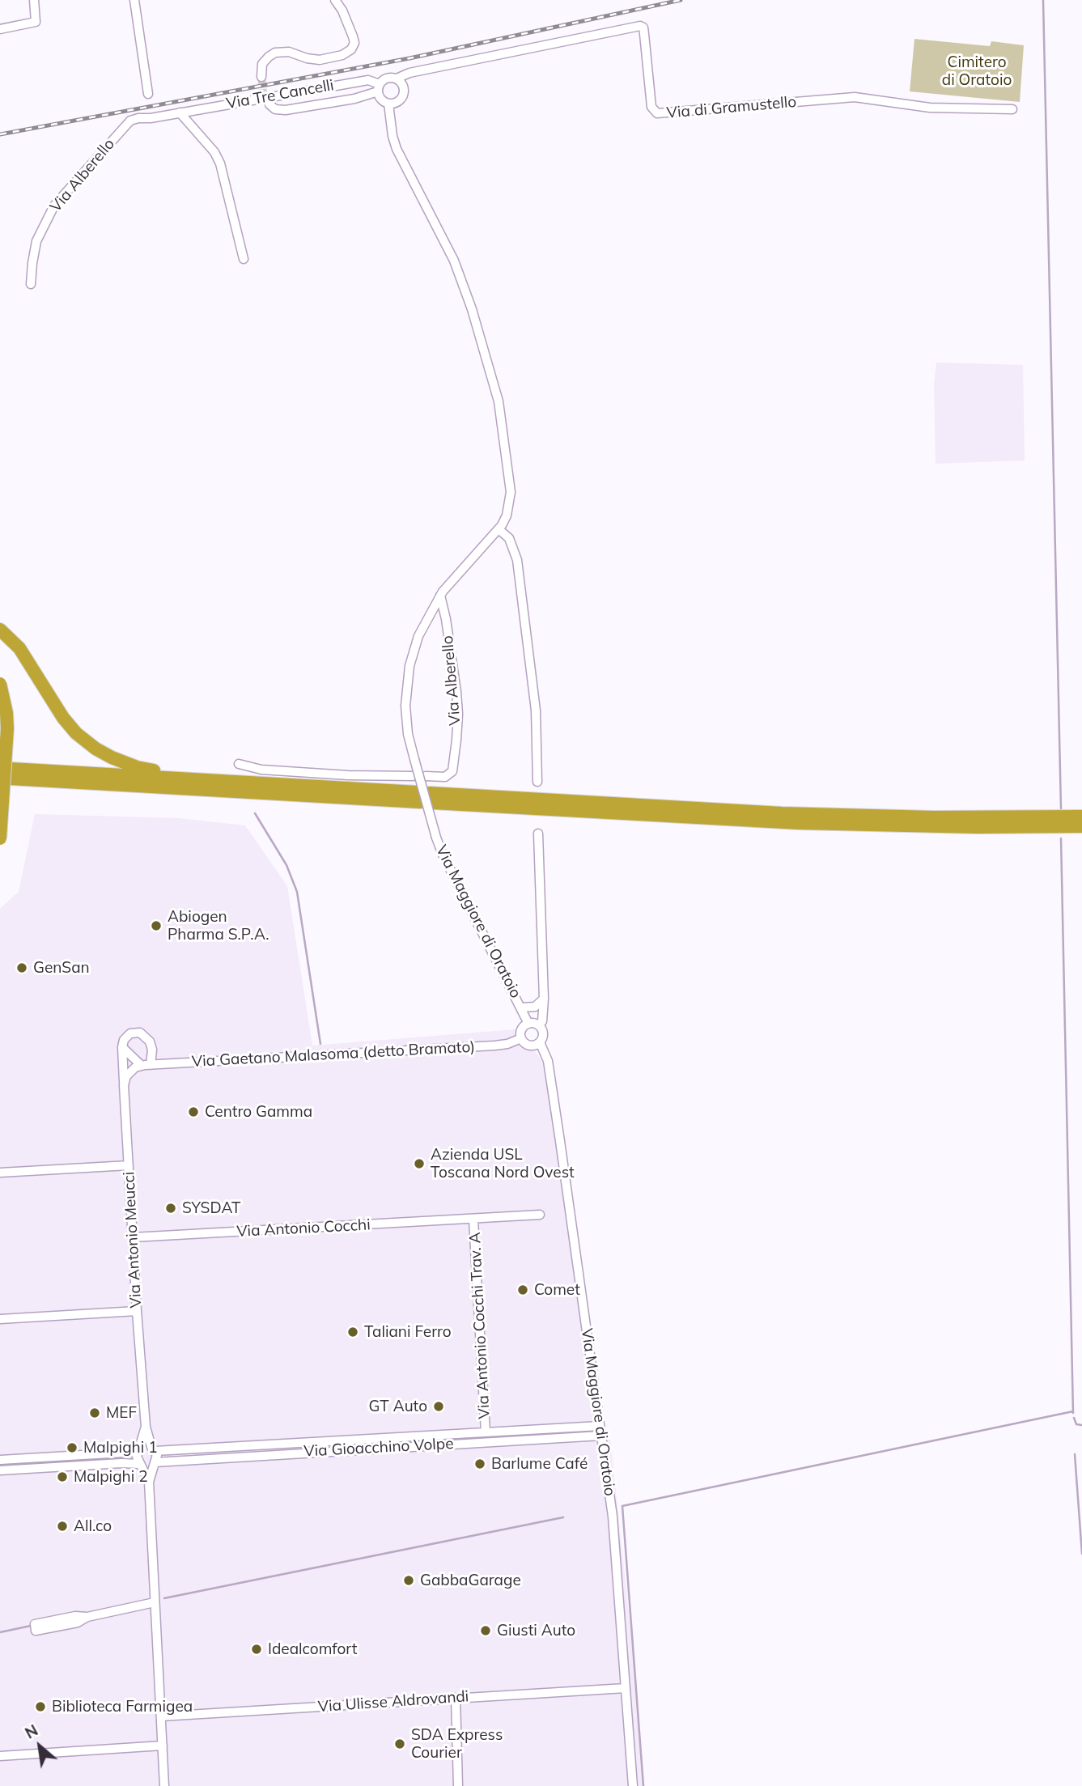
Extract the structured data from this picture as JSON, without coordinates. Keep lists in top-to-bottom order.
{
  "streets": {
    "street": [
      "Via Tre Cancelli",
      "Via di Gramustello",
      "Via Alberello",
      "Via Maggiore di Oratoio",
      "Via Gaetano Malasoma (detto Bramato)",
      "Via Antonio Cocchi",
      "Via Antonio Meucci",
      "Via Antonio Cocchi Trav. A",
      "Via Gioacchino Volpe",
      "Via Ulisse Aldrovandi"
    ]
  },
  "crossings": [
    ["Via Tre Cancelli", "Via di Gramustello"],
    ["Via Tre Cancelli", "Via Alberello"],
    ["Via Tre Cancelli", "Via Maggiore di Oratoio"],
    ["Via di Gramustello", "Via Maggiore di Oratoio"],
    ["Via Alberello", "Via Maggiore di Oratoio"],
    ["Via Maggiore di Oratoio", "Via Gaetano Malasoma (detto Bramato)"],
    ["Via Maggiore di Oratoio", "Via Gioacchino Volpe"],
    ["Via Maggiore di Oratoio", "Via Ulisse Aldrovandi"],
    ["Via Antonio Cocchi", "Via Antonio Meucci"],
    ["Via Antonio Cocchi", "Via Antonio Cocchi Trav. A"],
    ["Via Antonio Meucci", "Via Gioacchino Volpe"],
    ["Via Antonio Meucci", "Via Ulisse Aldrovandi"],
    ["Via Antonio Cocchi Trav. A", "Via Gioacchino Volpe"]
  ],
  "parks": ["Cimitero di Oratoio"],
  "places": [
    "Abiogen Pharma S.P.A.",
    "GenSan",
    "Centro Gamma",
    "Azienda USL Toscana Nord Ovest",
    "SYSDAT",
    "Comet",
    "Taliani Ferro",
    "GT Auto",
    "MEF",
    "Malpighi 1",
    "Barlume Café",
    "Malpighi 2",
    "All.co",
    "GabbaGarage",
    "Giusti Auto",
    "Idealcomfort",
    "Biblioteca Farmigea",
    "SDA Express Courier"
  ],
  "north": "top left"
}
